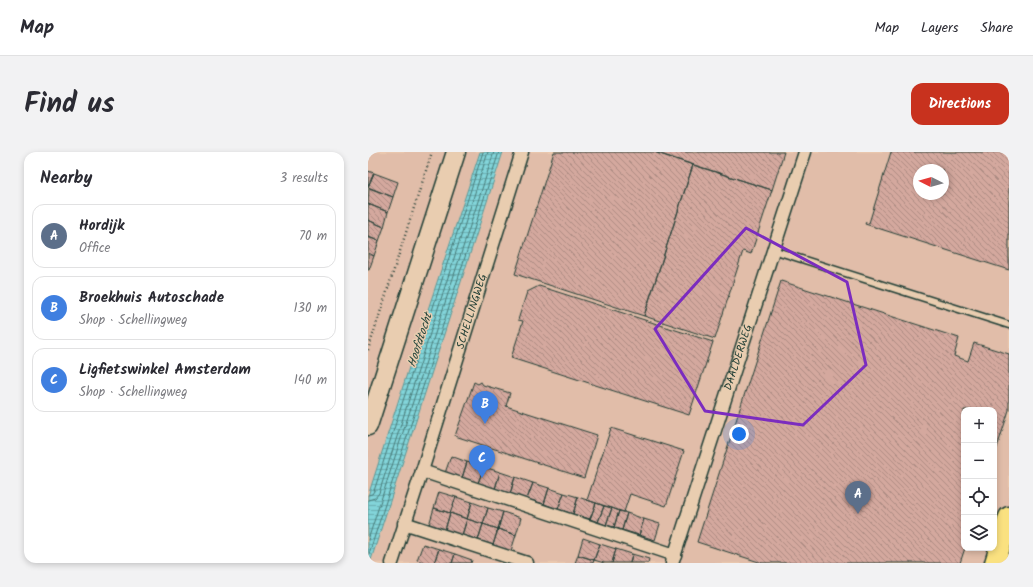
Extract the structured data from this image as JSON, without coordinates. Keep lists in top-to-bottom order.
{
  "streets": {
    "street": ["SCHELLINGWEG", "DAALDERWEG"]
  },
  "water": ["Hoofdtocht"],
  "north": "left",
  "page": {
    "header": "Map",
    "nav": ["Map", "Layers", "Share"],
    "title": "Find us",
    "buttons": "Directions",
    "heading": ["Nearby", "3 results"],
    "list": [
      {
        "mark": "A",
        "name": "Hordijk",
        "note": "Office",
        "value": "70 m"
      },
      {
        "mark": "B",
        "name": "Broekhuis Autoschade",
        "note": "Shop · Schellingweg",
        "value": "130 m"
      },
      {
        "mark": "C",
        "name": "Ligfietswinkel Amsterdam",
        "note": "Shop · Schellingweg",
        "value": "140 m"
      }
    ],
    "pins": ["B", "C", "A"],
    "map_buttons": ["+", "−"]
  }
}
